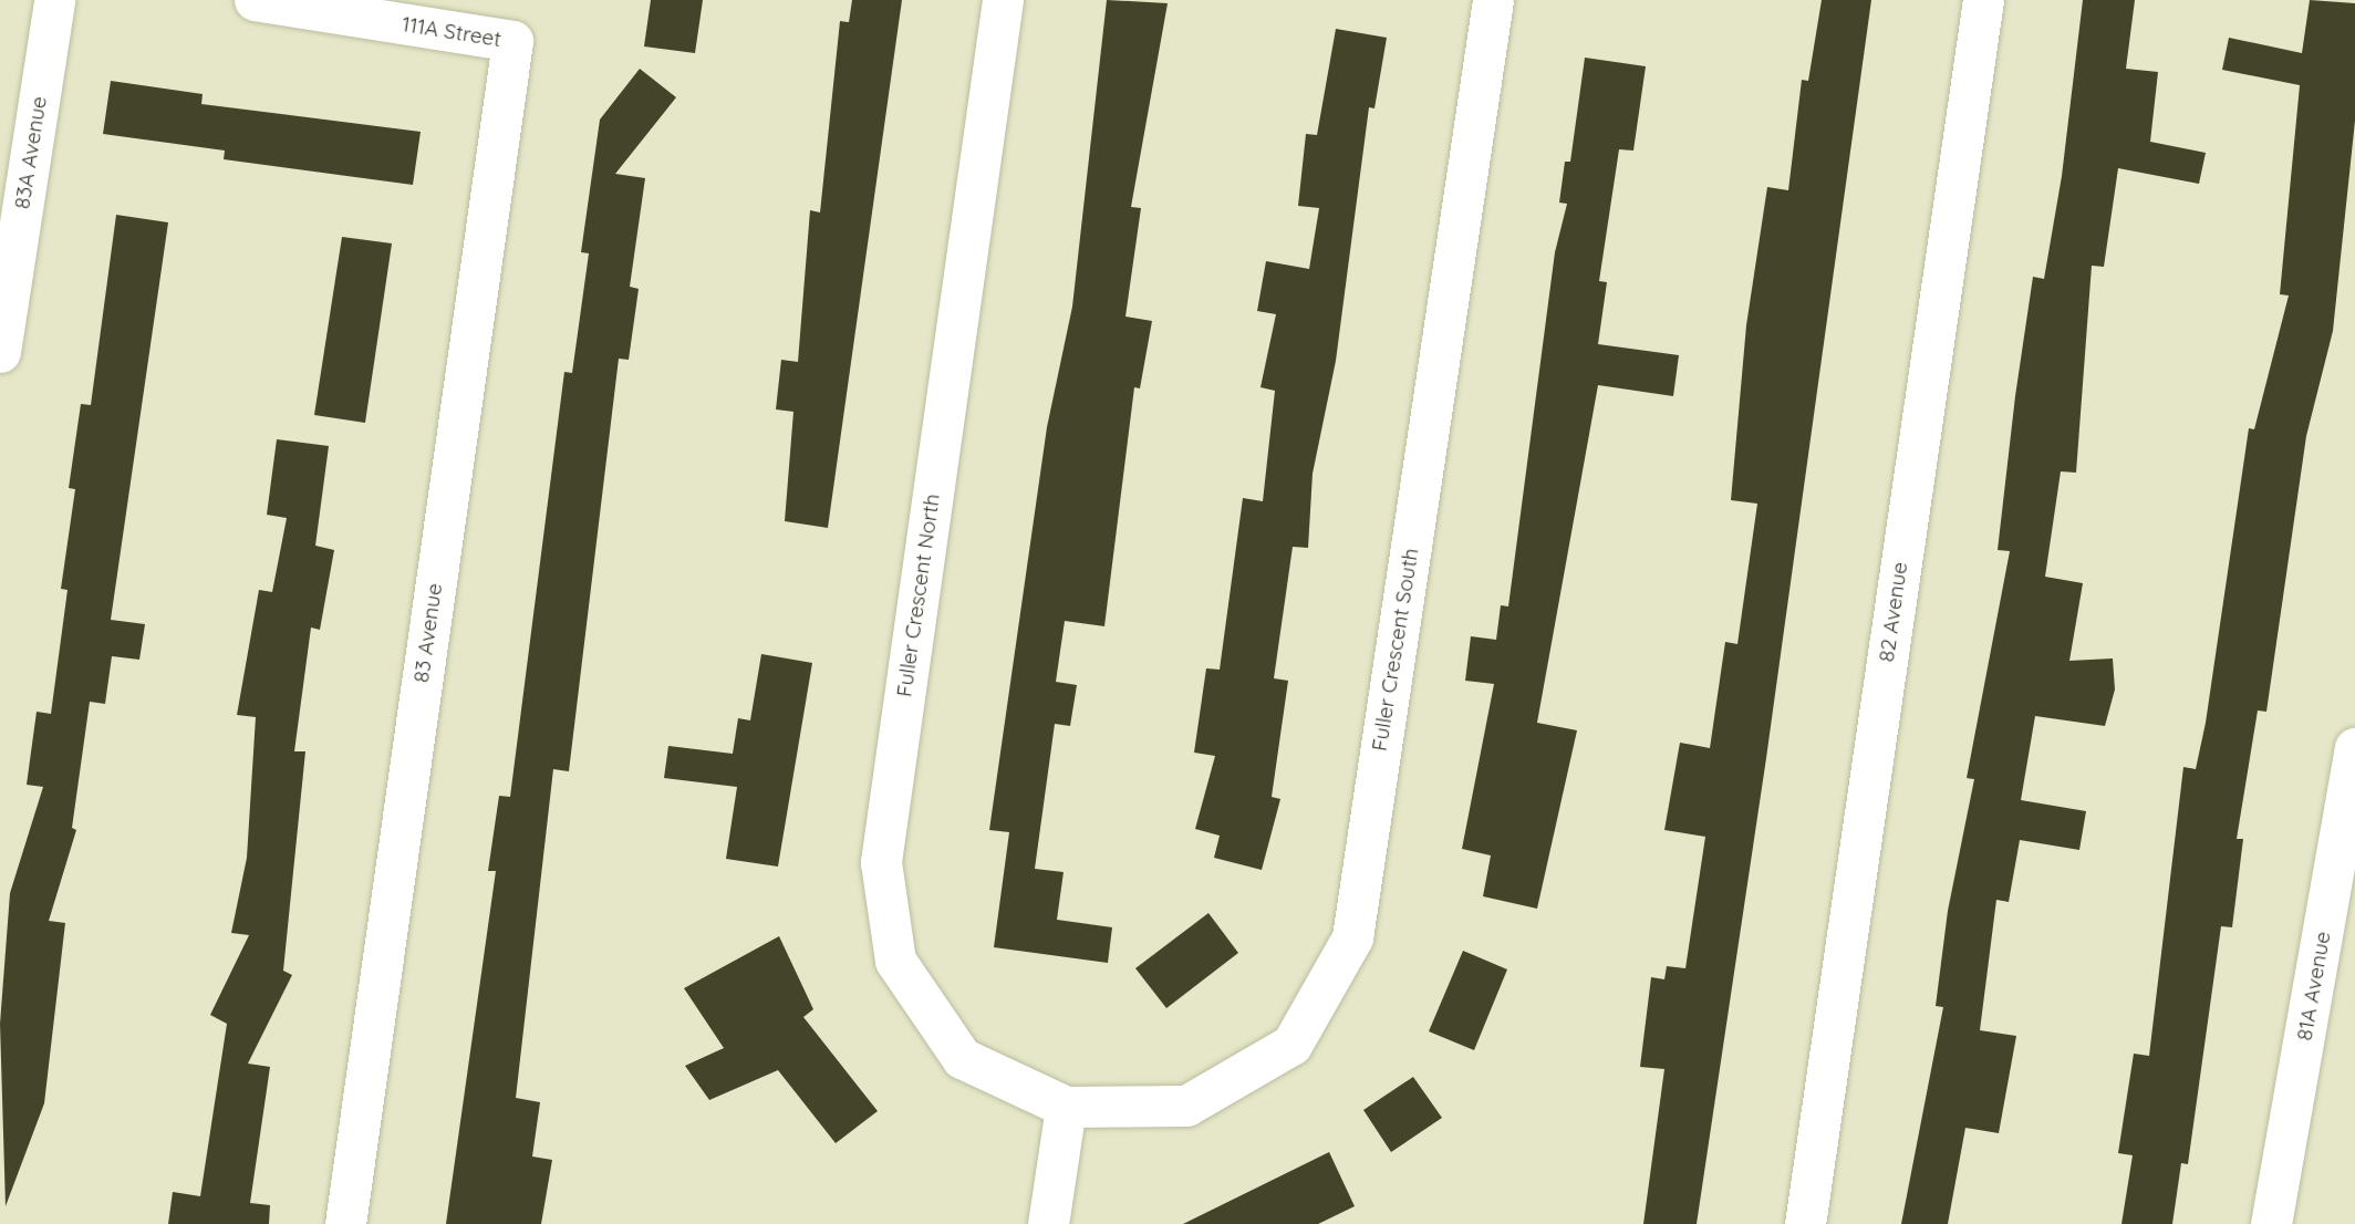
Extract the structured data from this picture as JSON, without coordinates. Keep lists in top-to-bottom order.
{
  "streets": {
    "street": [
      "111A Street",
      "83A Avenue",
      "Fuller Crescent North",
      "82 Avenue",
      "83 Avenue",
      "Fuller Crescent South",
      "81A Avenue"
    ]
  },
  "crossings": [
    ["111A Street", "83 Avenue"],
    ["Fuller Crescent North", "Fuller Crescent South"]
  ]
}
